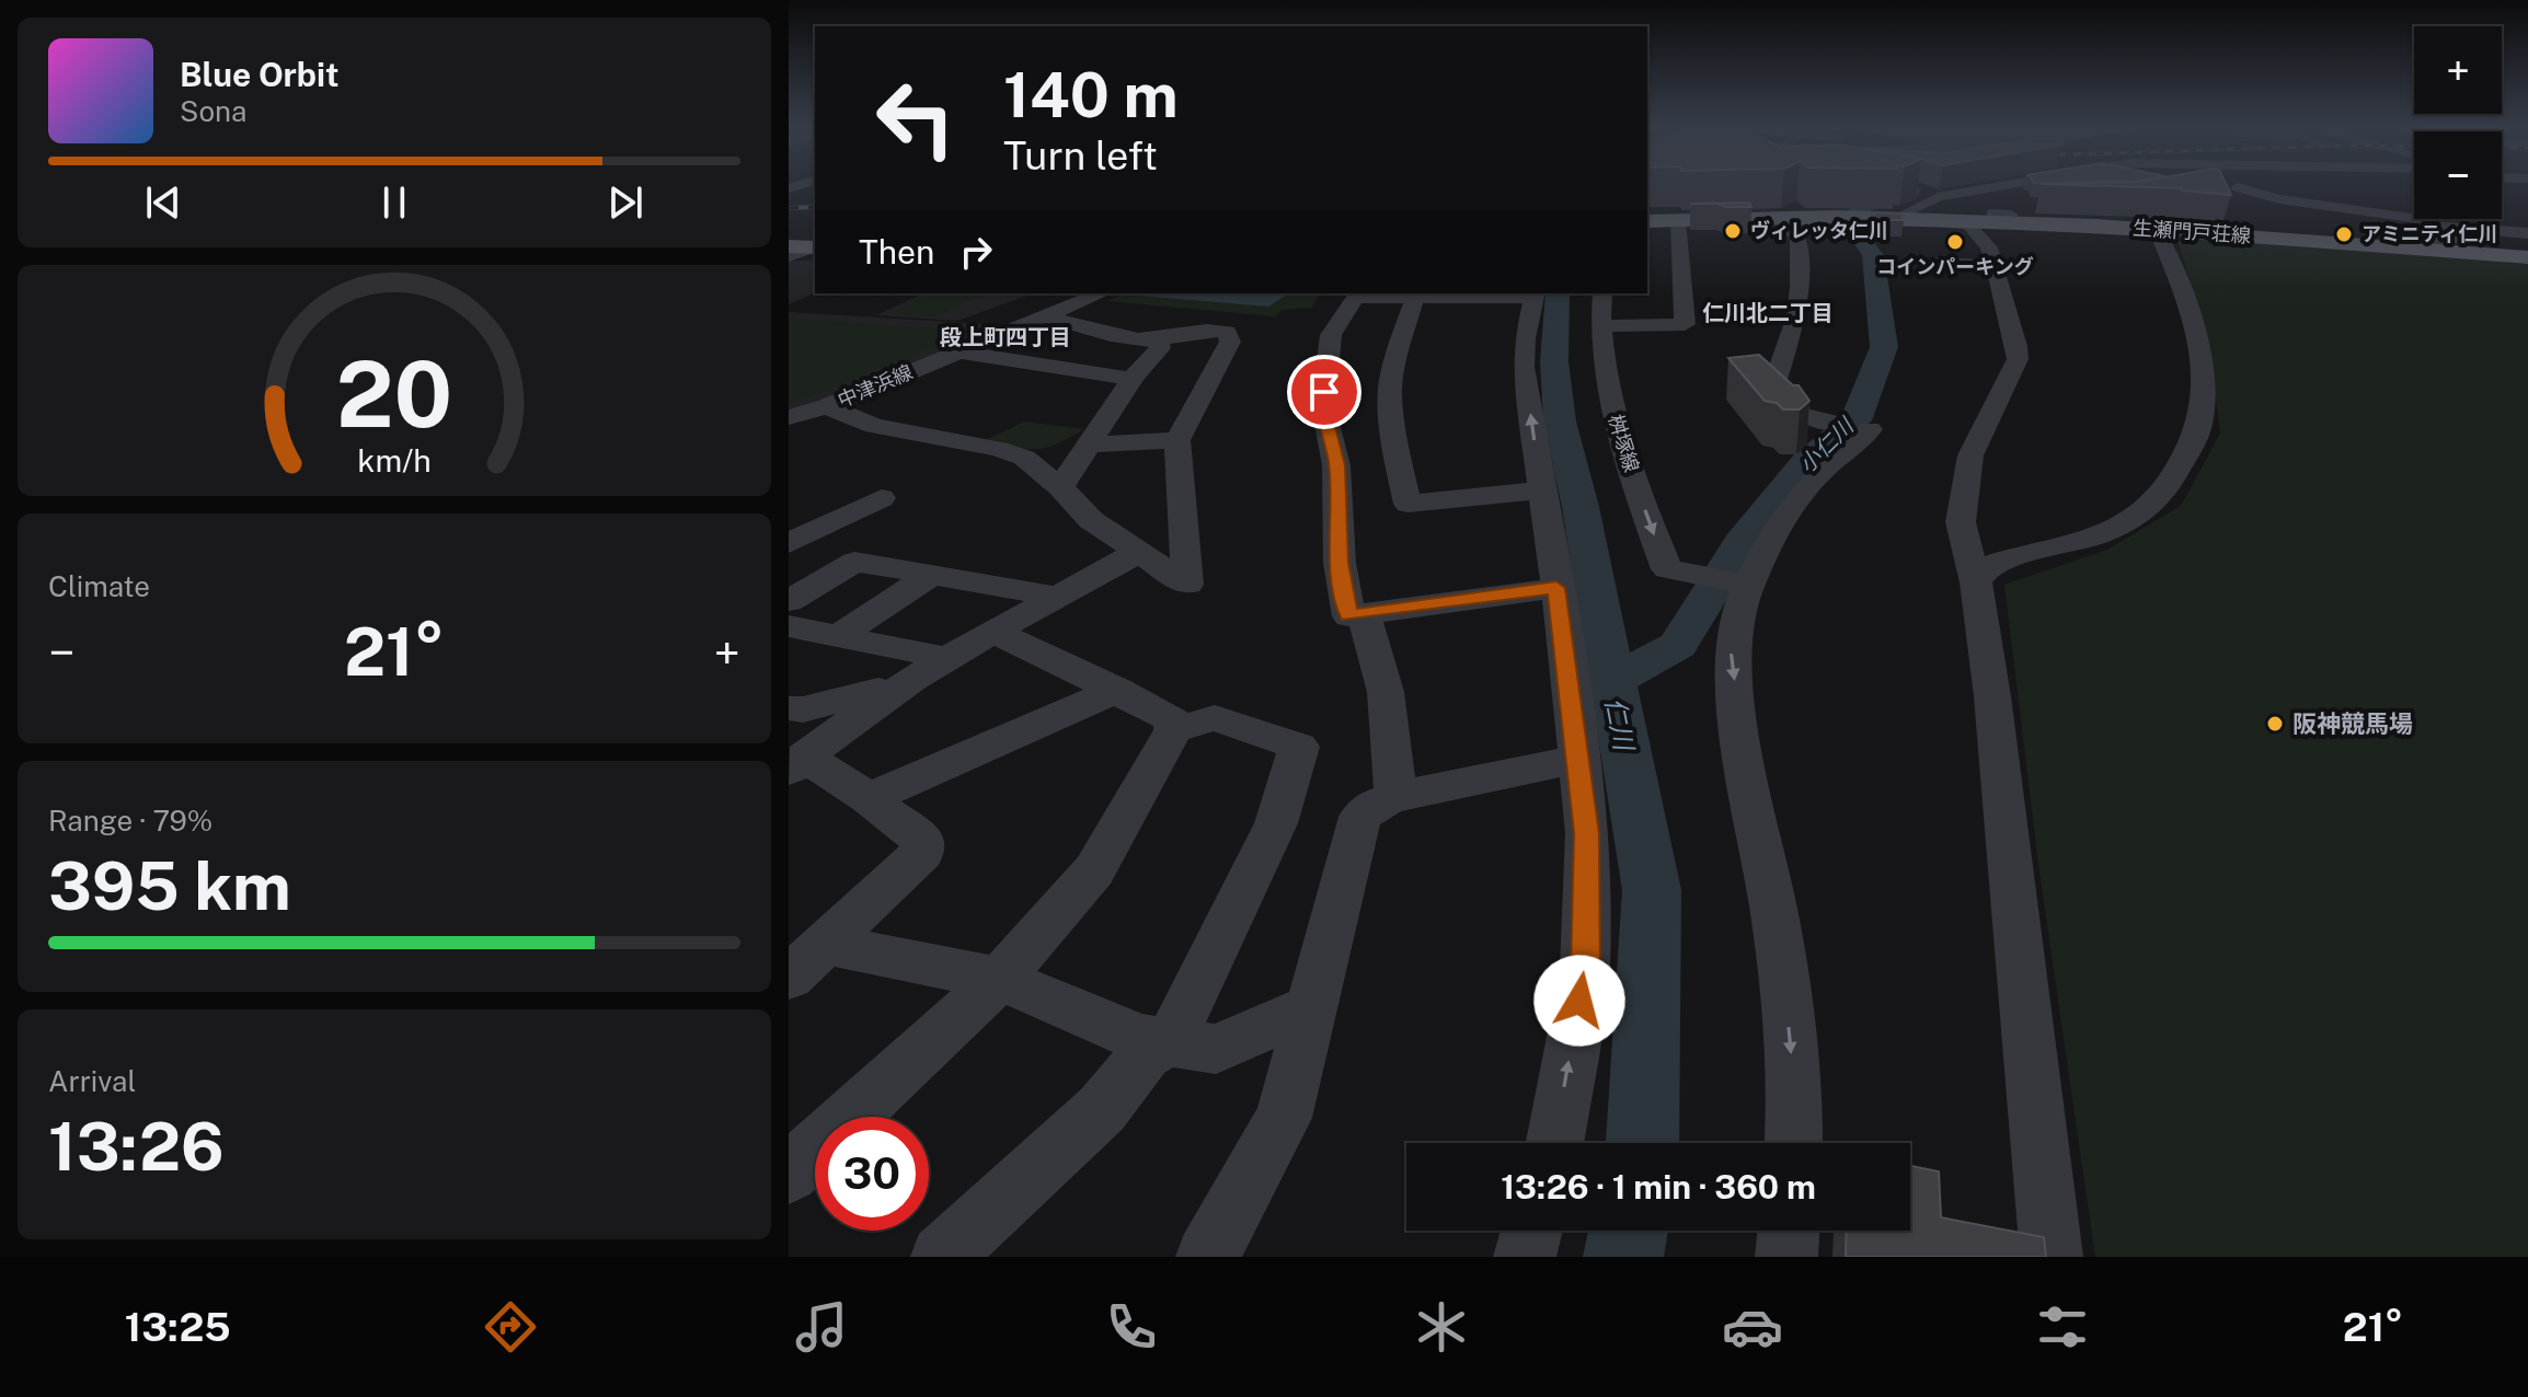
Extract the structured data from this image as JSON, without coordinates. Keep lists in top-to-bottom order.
{
  "streets": {
    "main road": ["生瀬門戸荘線"],
    "street": ["中津浜線", "桝塚線"]
  },
  "districts": ["仁川北二丁目", "段上町四丁目"],
  "water": ["小仁川", "仁川"],
  "places": [
    "ヴィレッタ仁川",
    "アミニティ仁川",
    "コインパーキング",
    "阪神競馬場"
  ],
  "page": {
    "map_buttons": ["+", "−"],
    "turn": ["140 m", "Turn left"],
    "song": ["Blue Orbit", "Sona"],
    "then": "Then",
    "tile": [
      "Climate",
      ["Range · 79%", "395 km"],
      ["Arrival", "13:26"]
    ],
    "heat": ["−", "21°", "+"],
    "limit": "30",
    "trip": "13:26 · 1 min · 360 m",
    "tabs": ["13:25", "21°"],
    "gauge": ["20", "km/h"]
  }
}
